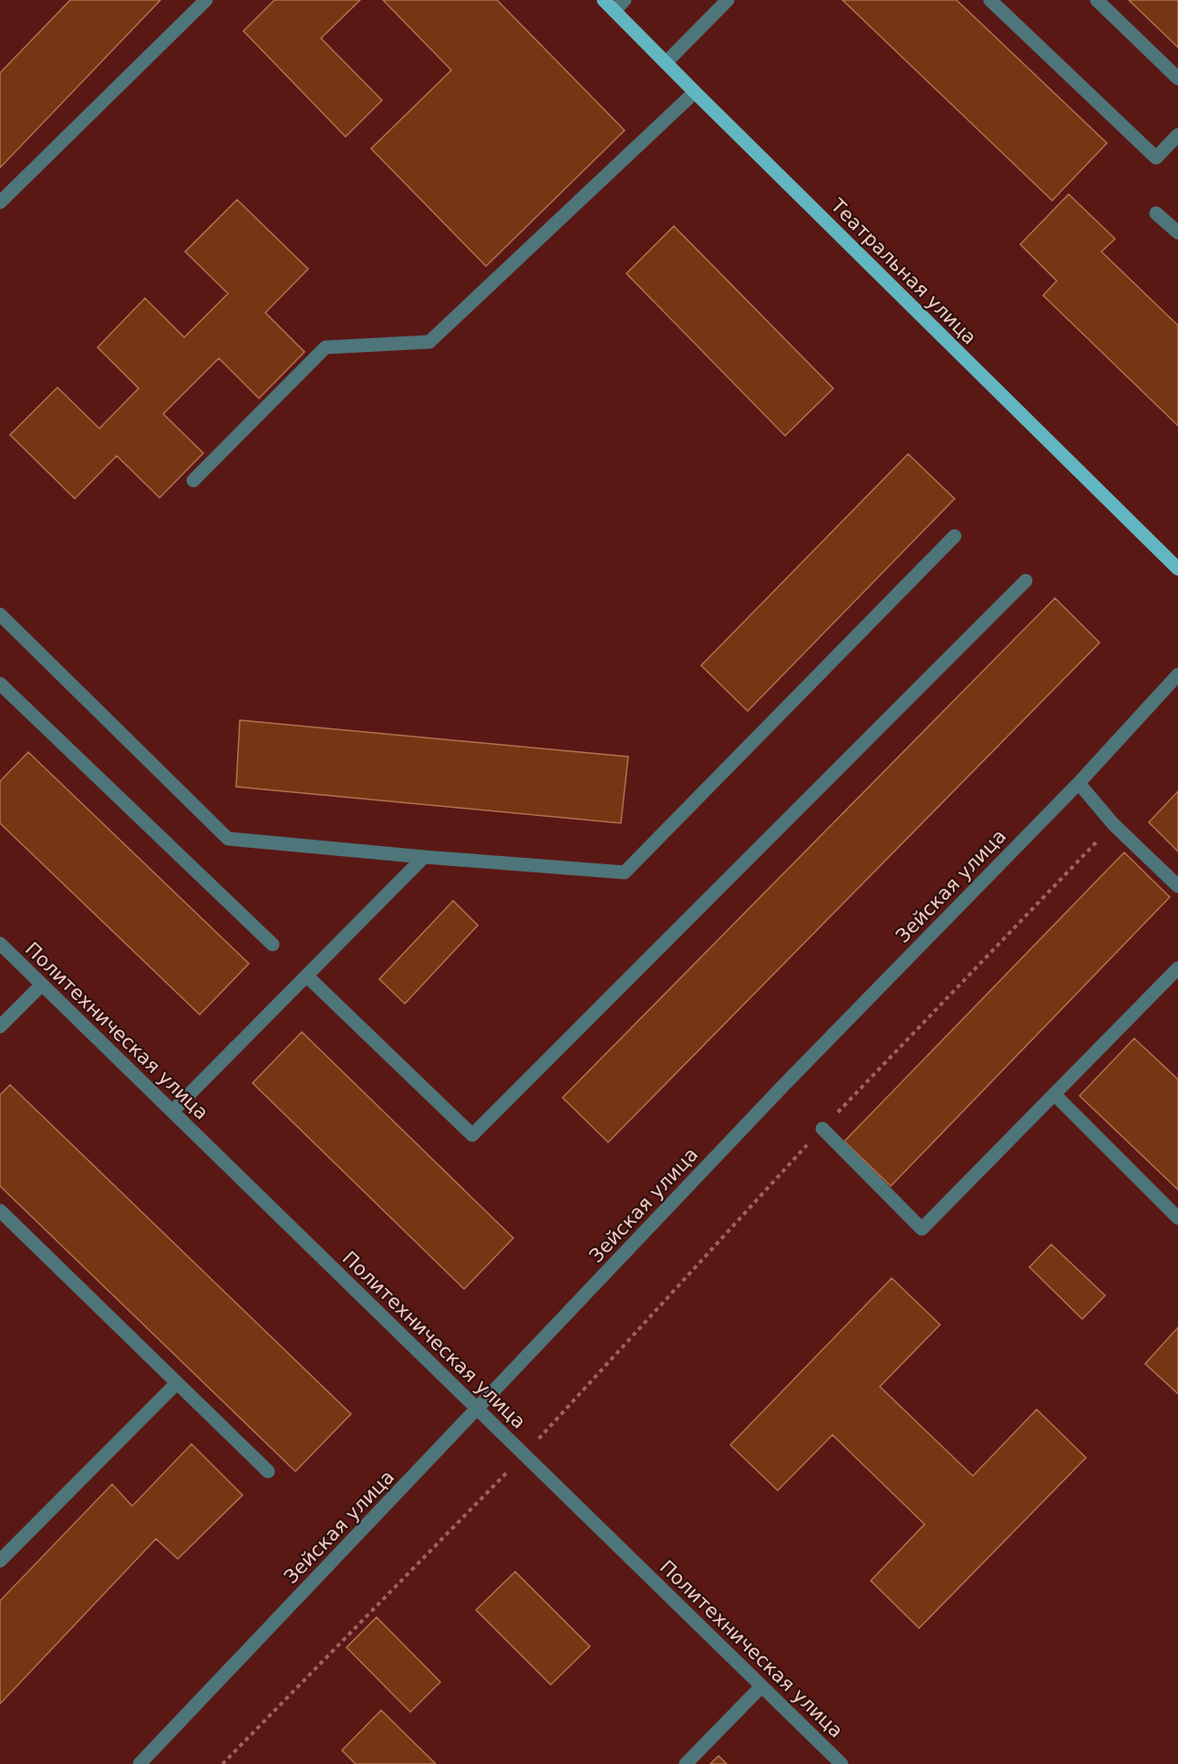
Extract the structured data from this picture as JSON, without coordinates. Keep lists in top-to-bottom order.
{
  "streets": {
    "main road": ["Театральная улица"],
    "street": ["Зейская улица", "Политехническая улица"]
  },
  "crossings": [
    ["Зейская улица", "Политехническая улица"]
  ]
}
